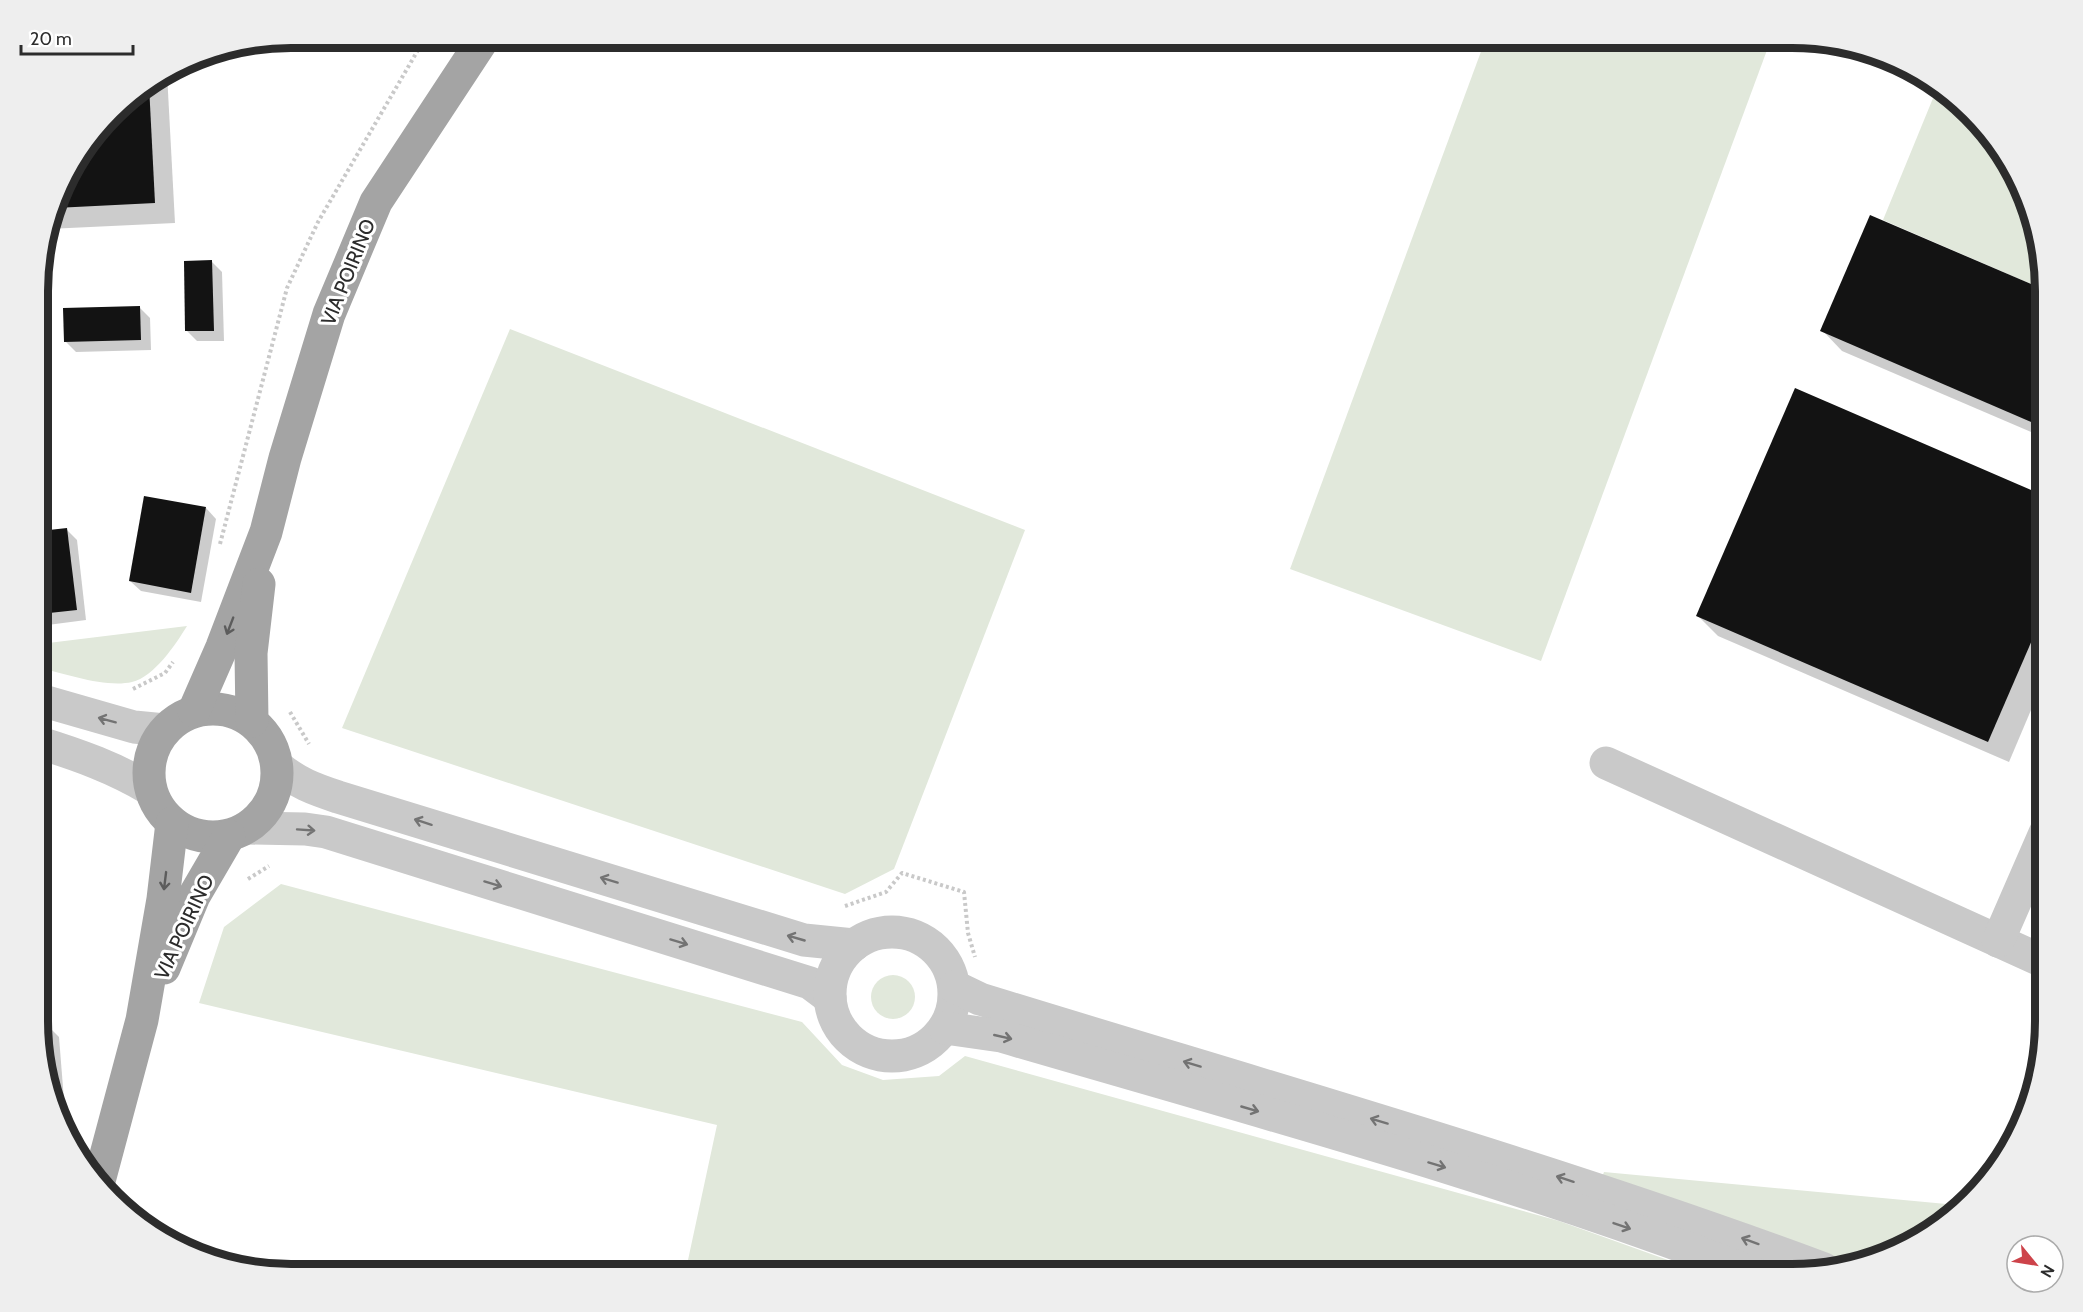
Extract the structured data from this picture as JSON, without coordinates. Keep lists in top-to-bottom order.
{
  "streets": {
    "main road": ["VIA POIRINO"]
  },
  "scale_bar": "20 m",
  "north": "bottom right"
}
